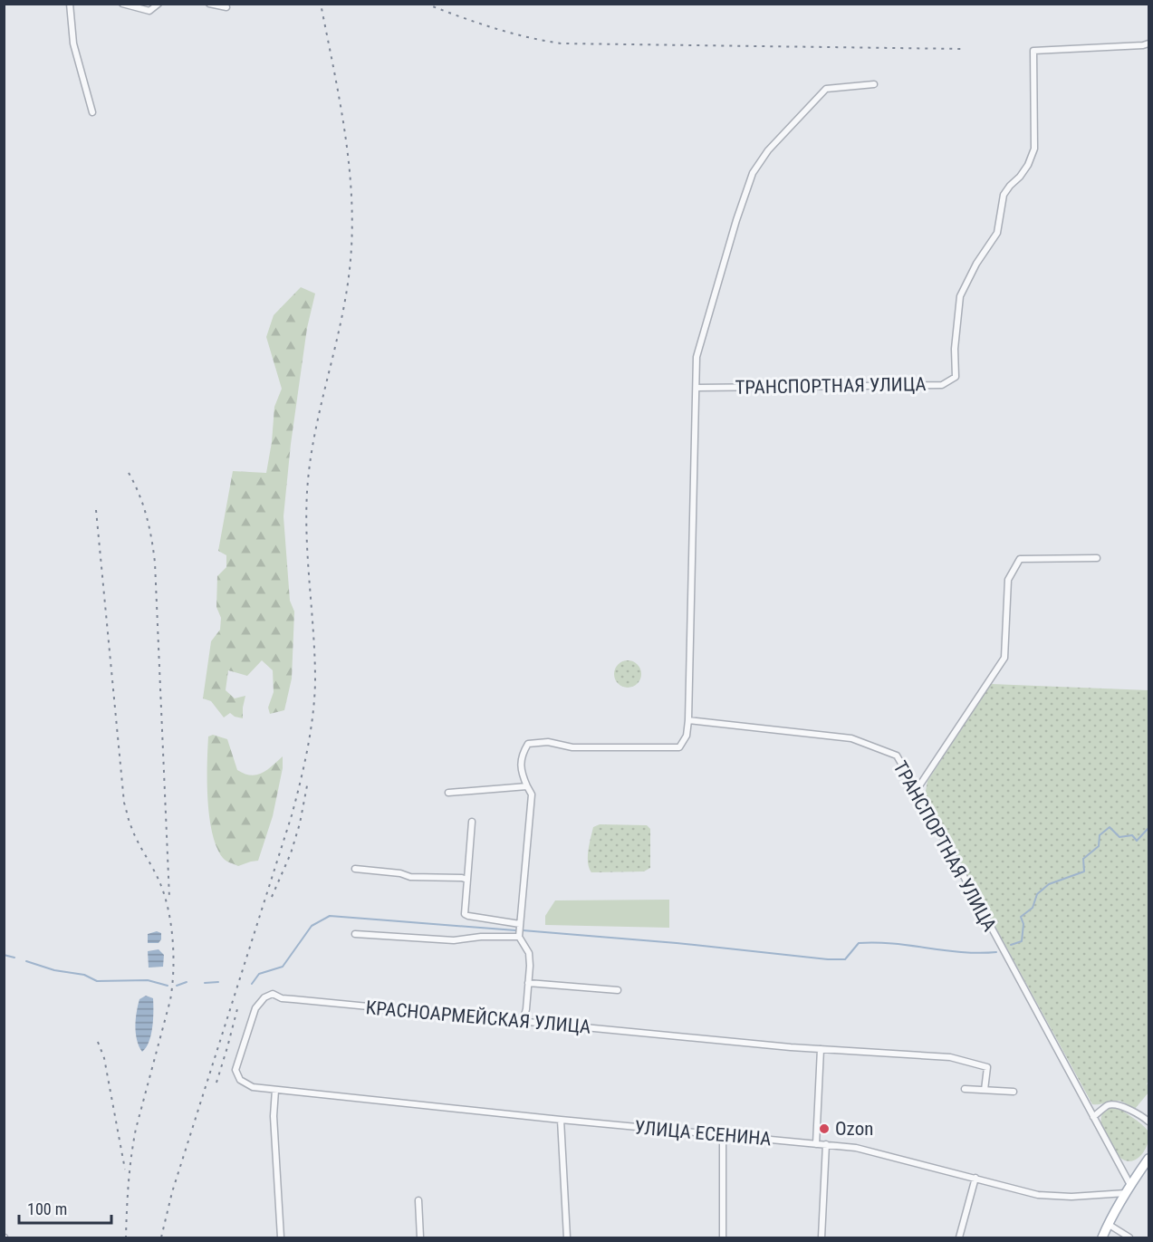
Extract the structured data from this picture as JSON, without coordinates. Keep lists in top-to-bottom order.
{
  "streets": {
    "street": ["ТРАНСПОРТНАЯ УЛИЦА", "КРАСНОАРМЕЙСКАЯ УЛИЦА", "УЛИЦА ЕСЕНИНА"]
  },
  "crossings": [
    ["КРАСНОАРМЕЙСКАЯ УЛИЦА", "УЛИЦА ЕСЕНИНА"]
  ],
  "places": ["Ozon"],
  "scale_bar": "100 m"
}
